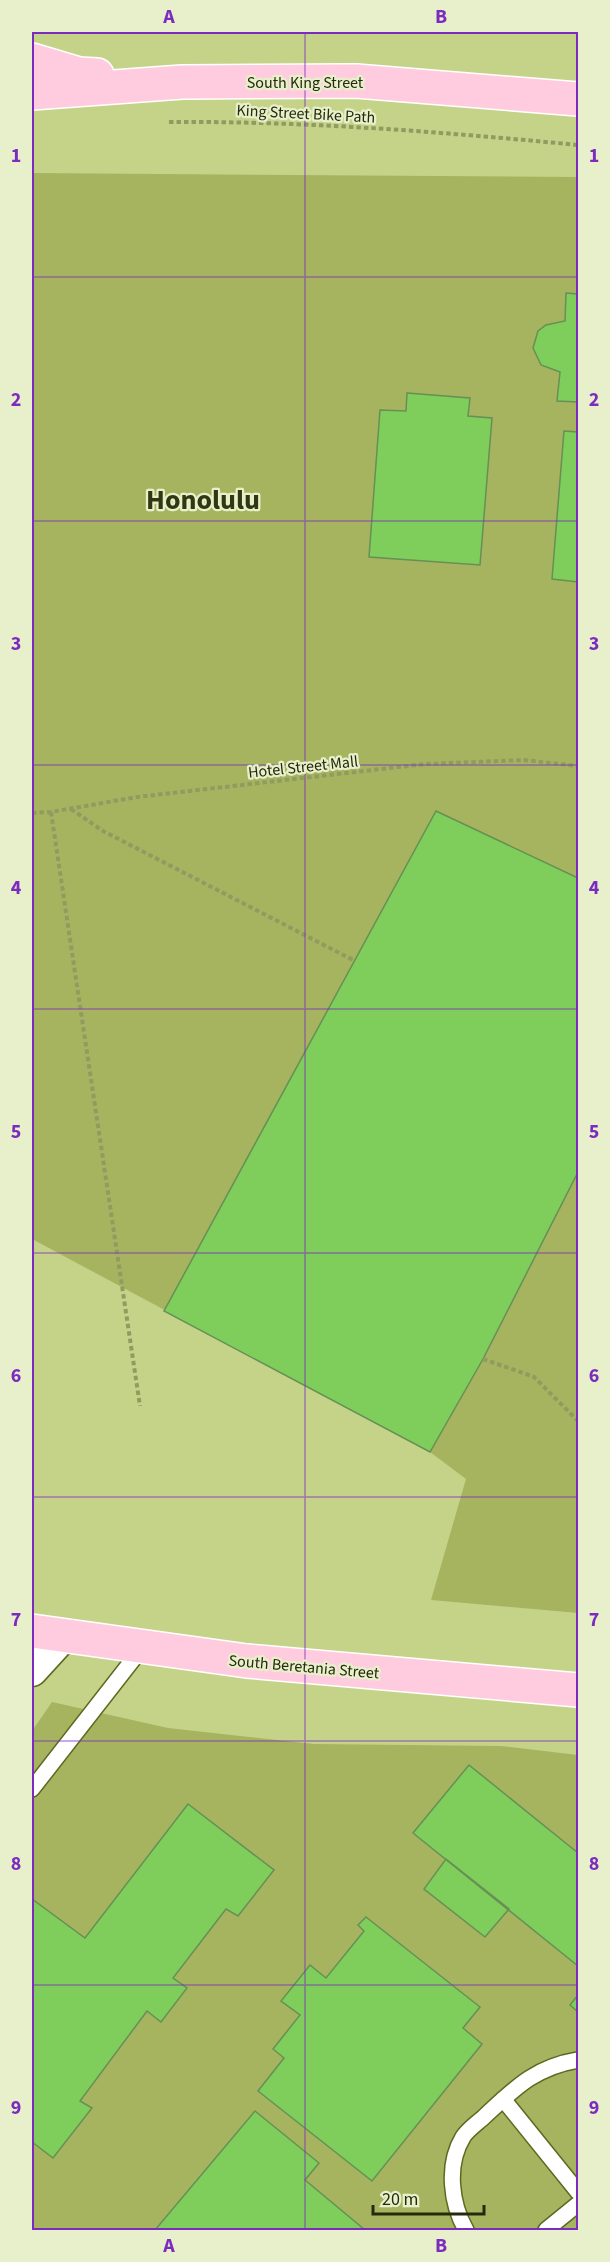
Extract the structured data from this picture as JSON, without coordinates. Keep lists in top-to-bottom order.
{
  "streets": {
    "main road": ["South King Street", "South Beretania Street"],
    "path": ["King Street Bike Path", "Hotel Street Mall"]
  },
  "districts": ["Honolulu"],
  "scale_bar": "20 m",
  "grid": {
    "columns": ["A", "B"],
    "rows": [
      "1",
      "2",
      "3",
      "4",
      "5",
      "6",
      "7",
      "8",
      "9"
    ]
  }
}
